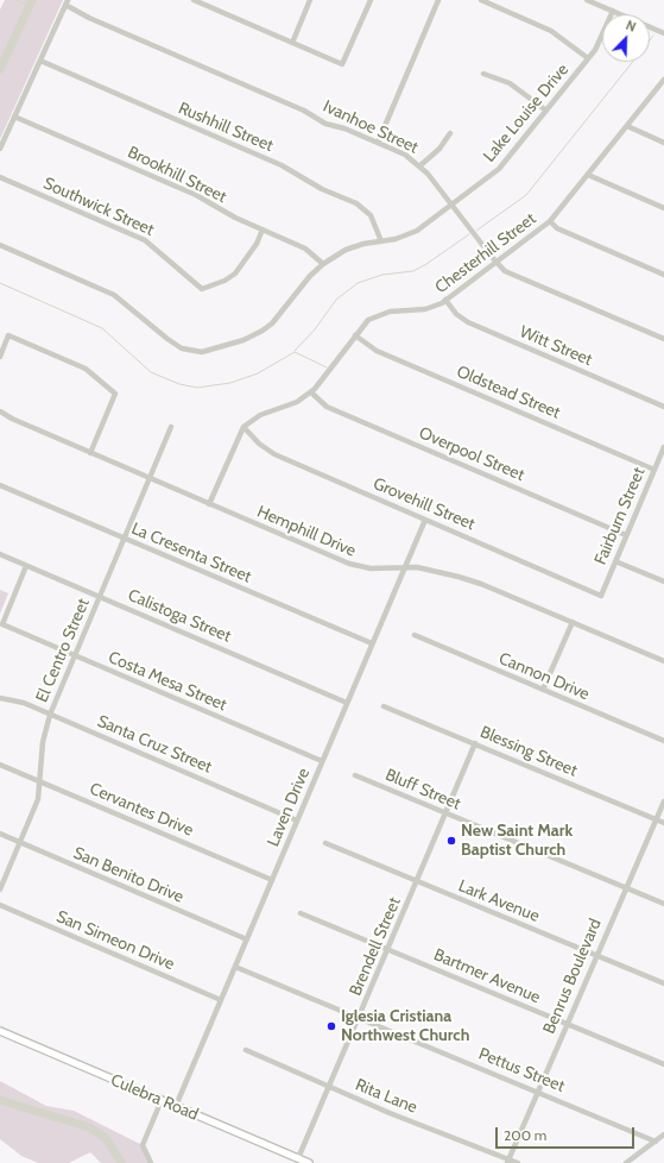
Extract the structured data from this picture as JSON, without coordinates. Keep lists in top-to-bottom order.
{
  "streets": {
    "main road": ["Culebra Road"],
    "street": [
      "Lake Louise Drive",
      "Rushhill Street",
      "Ivanhoe Street",
      "Brookhill Street",
      "Southwick Street",
      "Chesterhill Street",
      "Witt Street",
      "Oldstead Street",
      "Overpool Street",
      "Grovehill Street",
      "Fairburn Street",
      "Hemphill Drive",
      "La Cresenta Street",
      "Calistoga Street",
      "El Centro Street",
      "Cannon Drive",
      "Costa Mesa Street",
      "Santa Cruz Street",
      "Blessing Street",
      "Bluff Street",
      "Laven Drive",
      "Cervantes Drive",
      "San Benito Drive",
      "Lark Avenue",
      "San Simeon Drive",
      "Brendell Street",
      "Bartmer Avenue",
      "Benrus Boulevard",
      "Pettus Street",
      "Rita Lane"
    ]
  },
  "crossings": [
    ["Lake Louise Drive", "Rushhill Street"],
    ["Lake Louise Drive", "Ivanhoe Street"],
    ["Lake Louise Drive", "Brookhill Street"],
    ["Ivanhoe Street", "Chesterhill Street"],
    ["Brookhill Street", "Southwick Street"],
    ["Chesterhill Street", "Witt Street"],
    ["Chesterhill Street", "Oldstead Street"],
    ["Chesterhill Street", "Overpool Street"],
    ["Chesterhill Street", "Grovehill Street"],
    ["Oldstead Street", "Fairburn Street"],
    ["Overpool Street", "Fairburn Street"],
    ["Grovehill Street", "Fairburn Street"],
    ["Grovehill Street", "Laven Drive"],
    ["Hemphill Drive", "El Centro Street"],
    ["Hemphill Drive", "Laven Drive"],
    ["La Cresenta Street", "El Centro Street"],
    ["La Cresenta Street", "Laven Drive"],
    ["Calistoga Street", "El Centro Street"],
    ["Calistoga Street", "Costa Mesa Street"],
    ["Calistoga Street", "Laven Drive"],
    ["El Centro Street", "Costa Mesa Street"],
    ["El Centro Street", "Santa Cruz Street"],
    ["El Centro Street", "Cervantes Drive"],
    ["El Centro Street", "San Benito Drive"],
    ["Costa Mesa Street", "Laven Drive"],
    ["Santa Cruz Street", "Laven Drive"],
    ["Blessing Street", "Brendell Street"],
    ["Blessing Street", "Benrus Boulevard"],
    ["Bluff Street", "Brendell Street"],
    ["Bluff Street", "Benrus Boulevard"],
    ["Laven Drive", "Cervantes Drive"],
    ["Laven Drive", "San Benito Drive"],
    ["Laven Drive", "San Simeon Drive"],
    ["Laven Drive", "Pettus Street"],
    ["Laven Drive", "Culebra Road"],
    ["Lark Avenue", "Brendell Street"],
    ["Lark Avenue", "Benrus Boulevard"],
    ["Brendell Street", "Bartmer Avenue"],
    ["Brendell Street", "Pettus Street"],
    ["Brendell Street", "Rita Lane"],
    ["Brendell Street", "Culebra Road"],
    ["Bartmer Avenue", "Benrus Boulevard"],
    ["Benrus Boulevard", "Pettus Street"],
    ["Benrus Boulevard", "Rita Lane"]
  ],
  "places": ["New Saint Mark Baptist Church", "Iglesia Cristiana Northwest Church"],
  "scale_bar": "200 m",
  "north": "top right"
}
